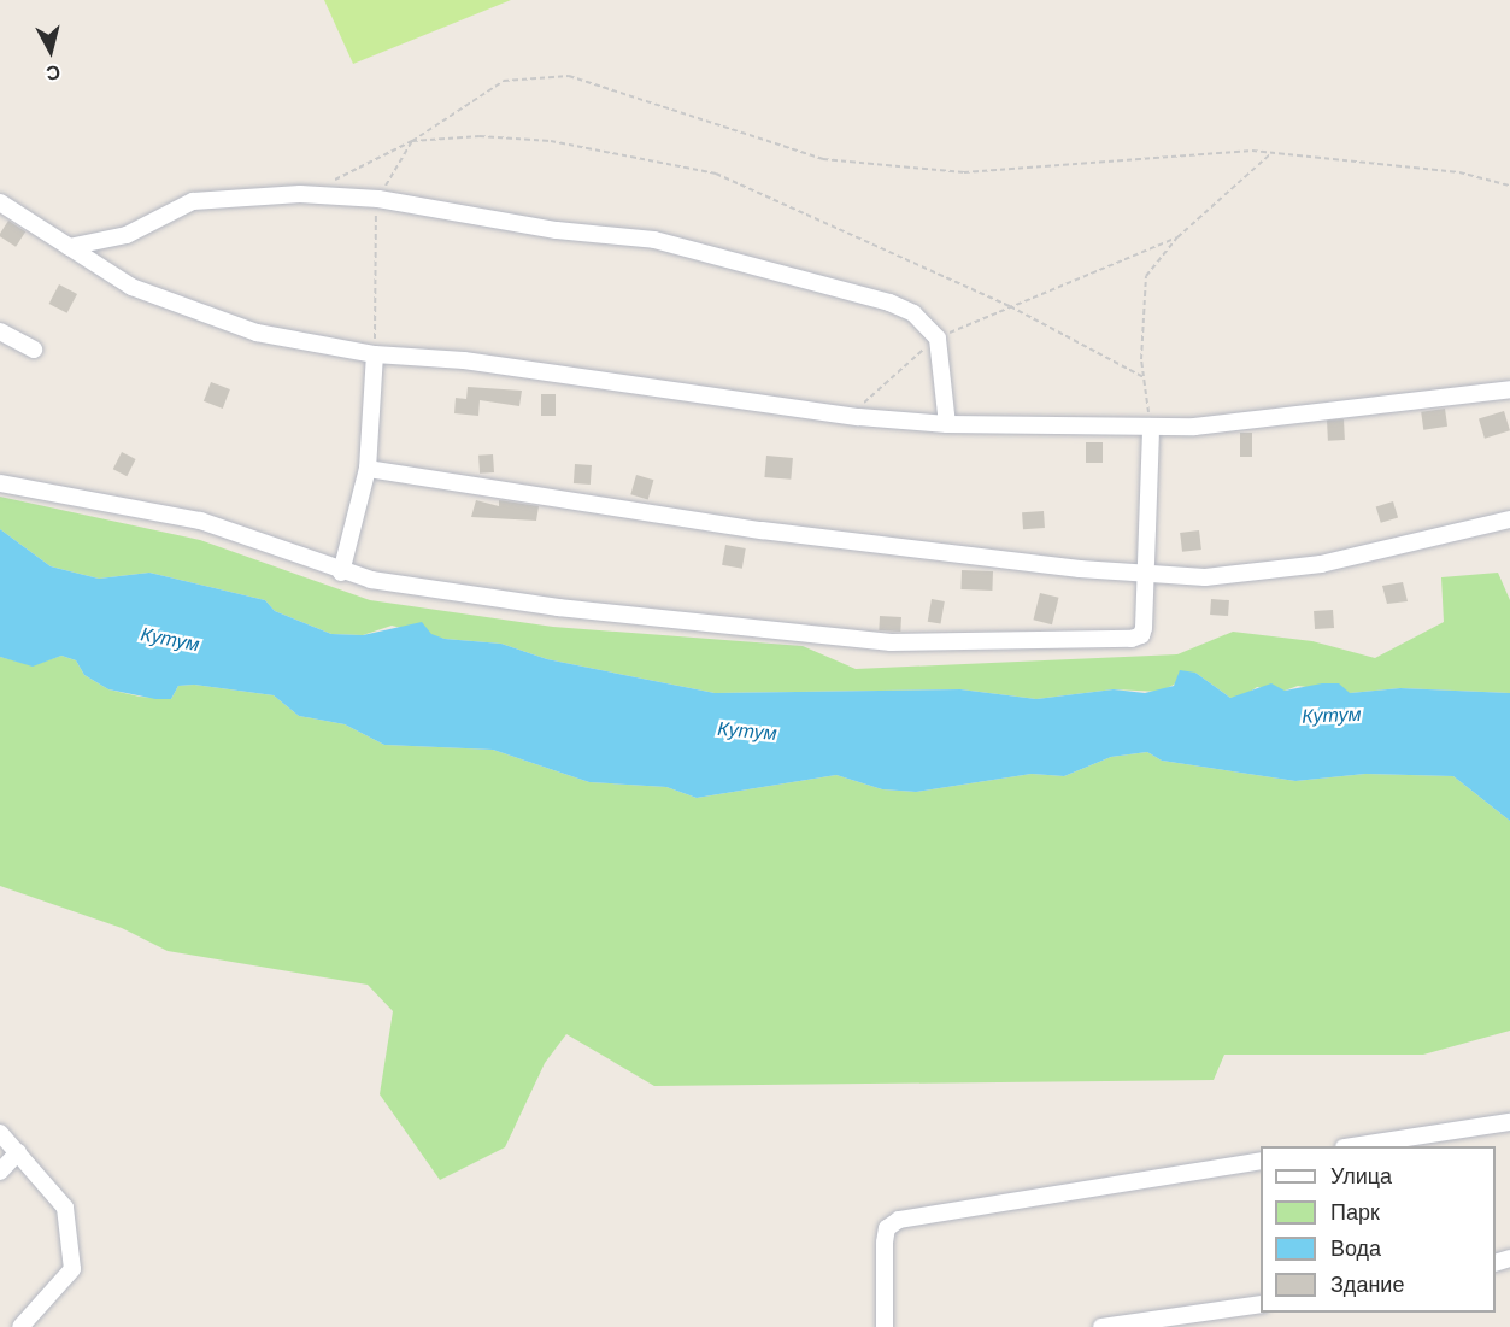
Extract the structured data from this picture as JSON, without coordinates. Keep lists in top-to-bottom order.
{
  "water": ["Кутум"],
  "legend": [
    "Улица",
    "Парк",
    "Вода",
    "Здание"
  ],
  "north": "bottom"
}
